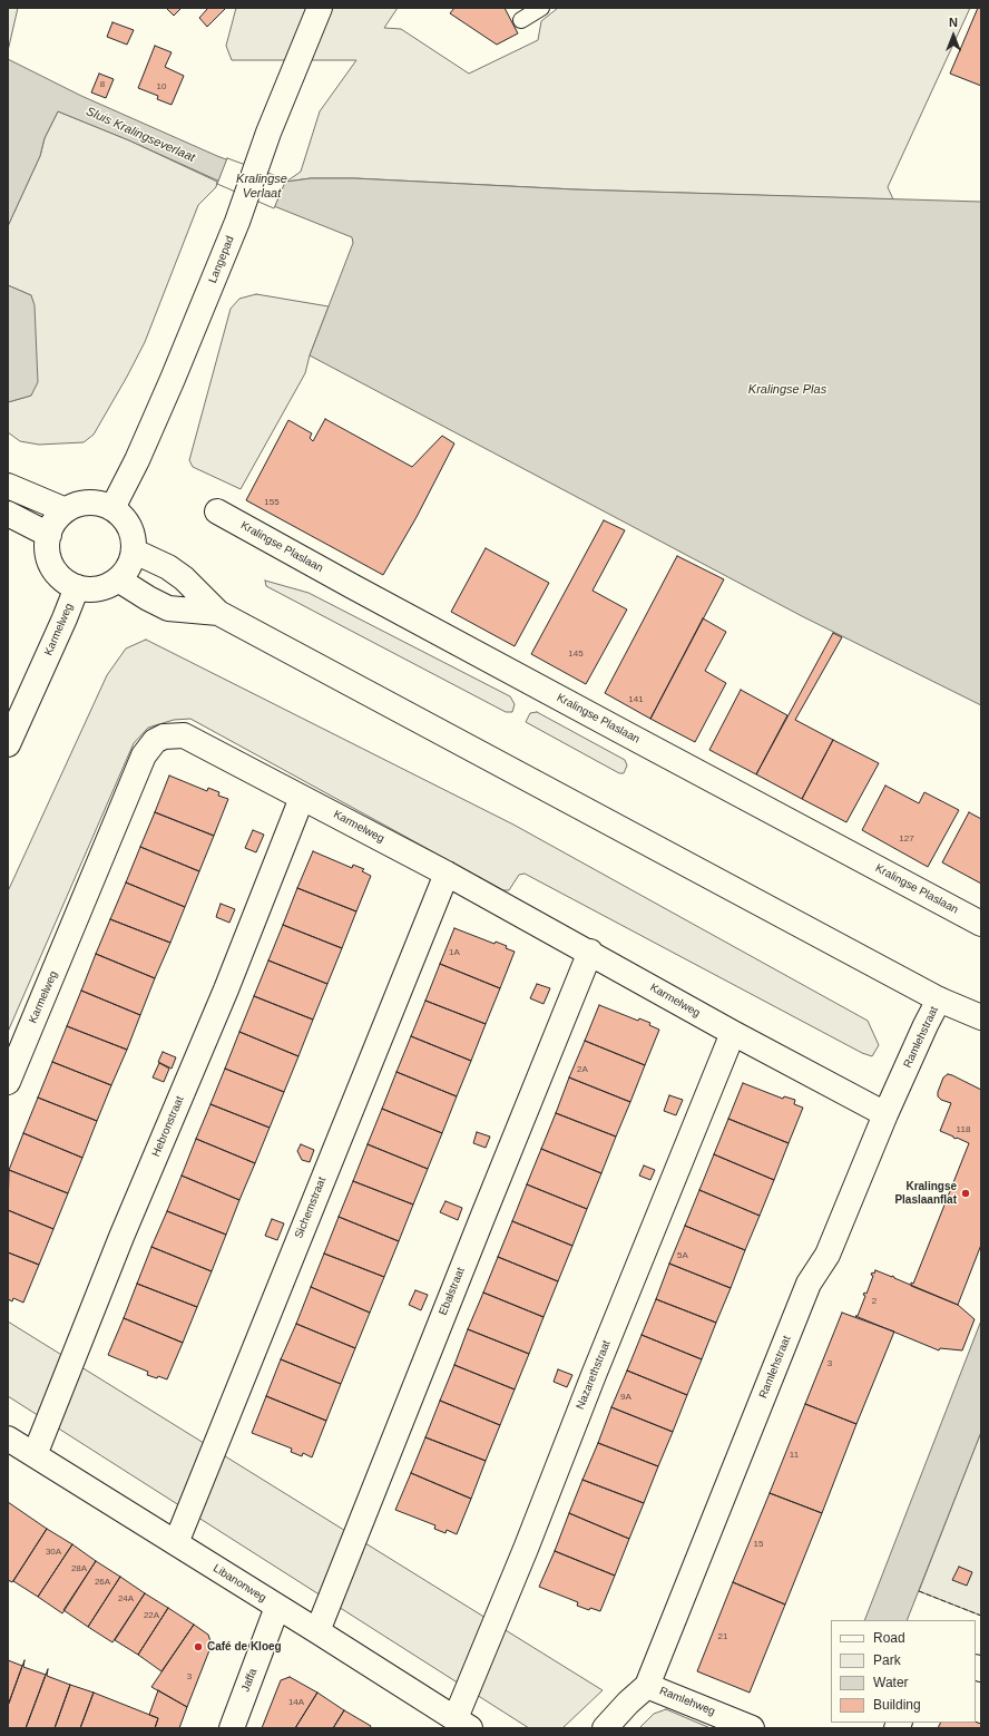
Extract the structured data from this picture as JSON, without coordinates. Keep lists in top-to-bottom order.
{
  "streets": {
    "street": [
      "Langepad",
      "Kralingse Plaslaan",
      "Karmelweg",
      "Ramlehstraat",
      "Hebronstraat",
      "Sichemstraat",
      "Ebalstraat",
      "Nazarethstraat",
      "Libanonweg",
      "Jaffa",
      "Ramlehweg"
    ]
  },
  "crossings": [
    ["Langepad", "Karmelweg"],
    ["Karmelweg", "Ramlehstraat"],
    ["Karmelweg", "Hebronstraat"],
    ["Karmelweg", "Sichemstraat"],
    ["Karmelweg", "Ebalstraat"],
    ["Karmelweg", "Nazarethstraat"],
    ["Ramlehstraat", "Ramlehweg"],
    ["Hebronstraat", "Libanonweg"],
    ["Sichemstraat", "Libanonweg"],
    ["Ebalstraat", "Libanonweg"],
    ["Nazarethstraat", "Libanonweg"],
    ["Libanonweg", "Jaffa"]
  ],
  "water": ["Sluis Kralingseverlaat", "Kralingse Verlaat", "Kralingse Plas"],
  "places": ["Kralingse Plaslaanflat", "Café de Kloeg"],
  "house_numbers": [
    "8",
    "10",
    "155",
    "145",
    "141",
    "127",
    "1A",
    "2A",
    "118",
    "5A",
    "2",
    "3",
    "9A",
    "11",
    "15",
    "30A",
    "28A",
    "26A",
    "24A",
    "22A",
    "21",
    "3",
    "14A"
  ],
  "legend": [
    "Road",
    "Park",
    "Water",
    "Building"
  ],
  "north": "top"
}
